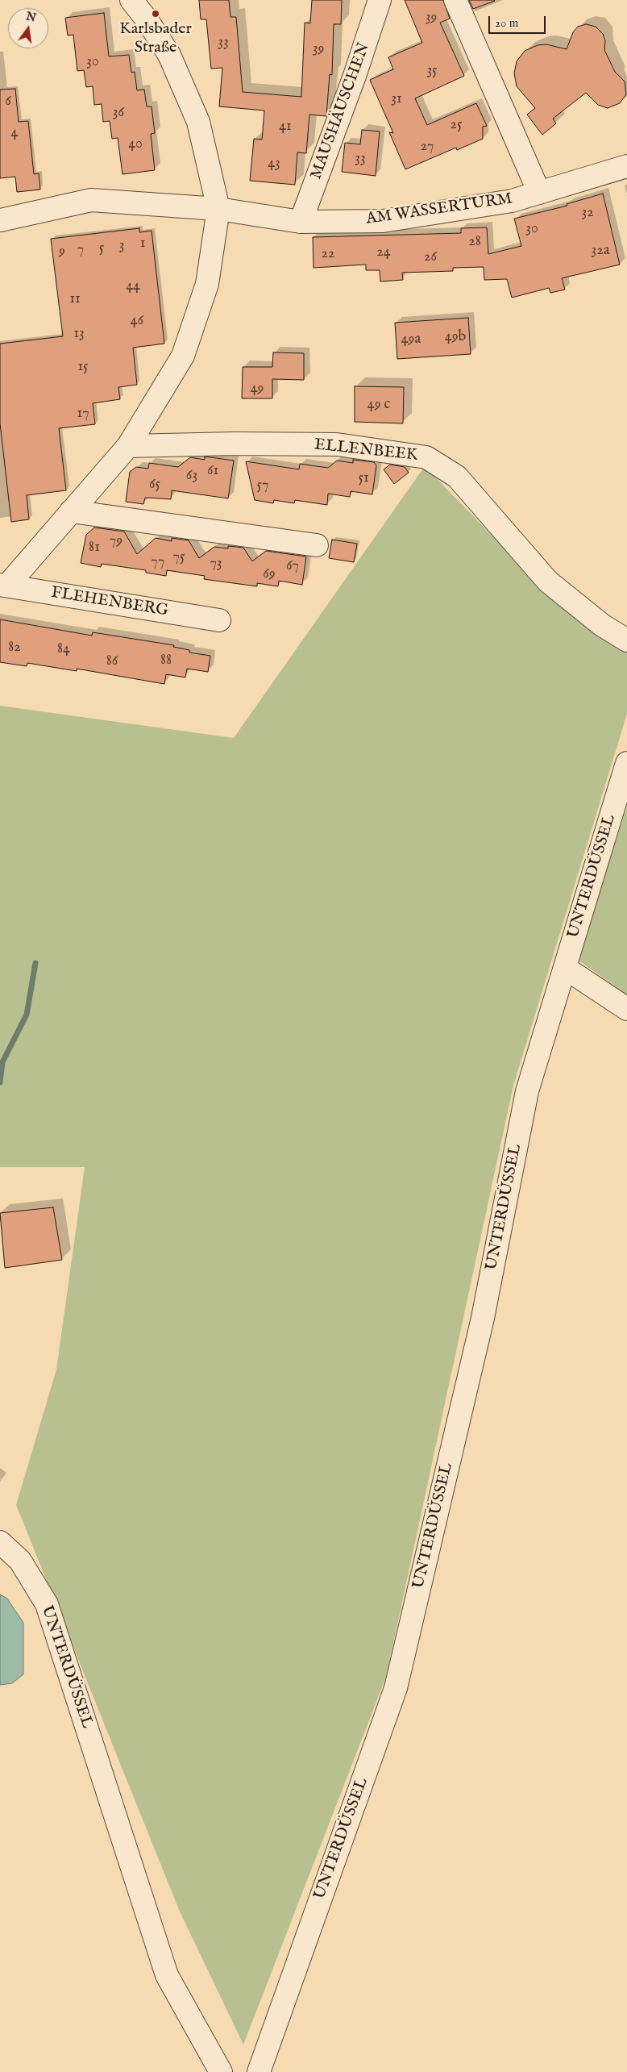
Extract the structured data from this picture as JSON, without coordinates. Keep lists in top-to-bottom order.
{
  "streets": {
    "street": [
      "MAUSHÄUSCHEN",
      "AM WASSERTURM",
      "ELLENBEEK",
      "FLEHENBERG",
      "UNTERDÜSSEL"
    ]
  },
  "crossings": [
    ["MAUSHÄUSCHEN", "AM WASSERTURM"]
  ],
  "places": ["Karlsbader Straße"],
  "house_numbers": [
    "39",
    "33",
    "39",
    "30",
    "35",
    "31",
    "6",
    "36",
    "25",
    "41",
    "4",
    "40",
    "27",
    "33",
    "43",
    "32",
    "30",
    "28",
    "1",
    "3",
    "5",
    "7",
    "32a",
    "9",
    "24",
    "22",
    "26",
    "44",
    "11",
    "46",
    "13",
    "49b",
    "49a",
    "15",
    "49",
    "49 c",
    "17",
    "61",
    "63",
    "51",
    "65",
    "57",
    "79",
    "81",
    "75",
    "77",
    "73",
    "67",
    "69",
    "82",
    "84",
    "88",
    "86"
  ],
  "scale_bar": "20 m",
  "north": "top"
}
